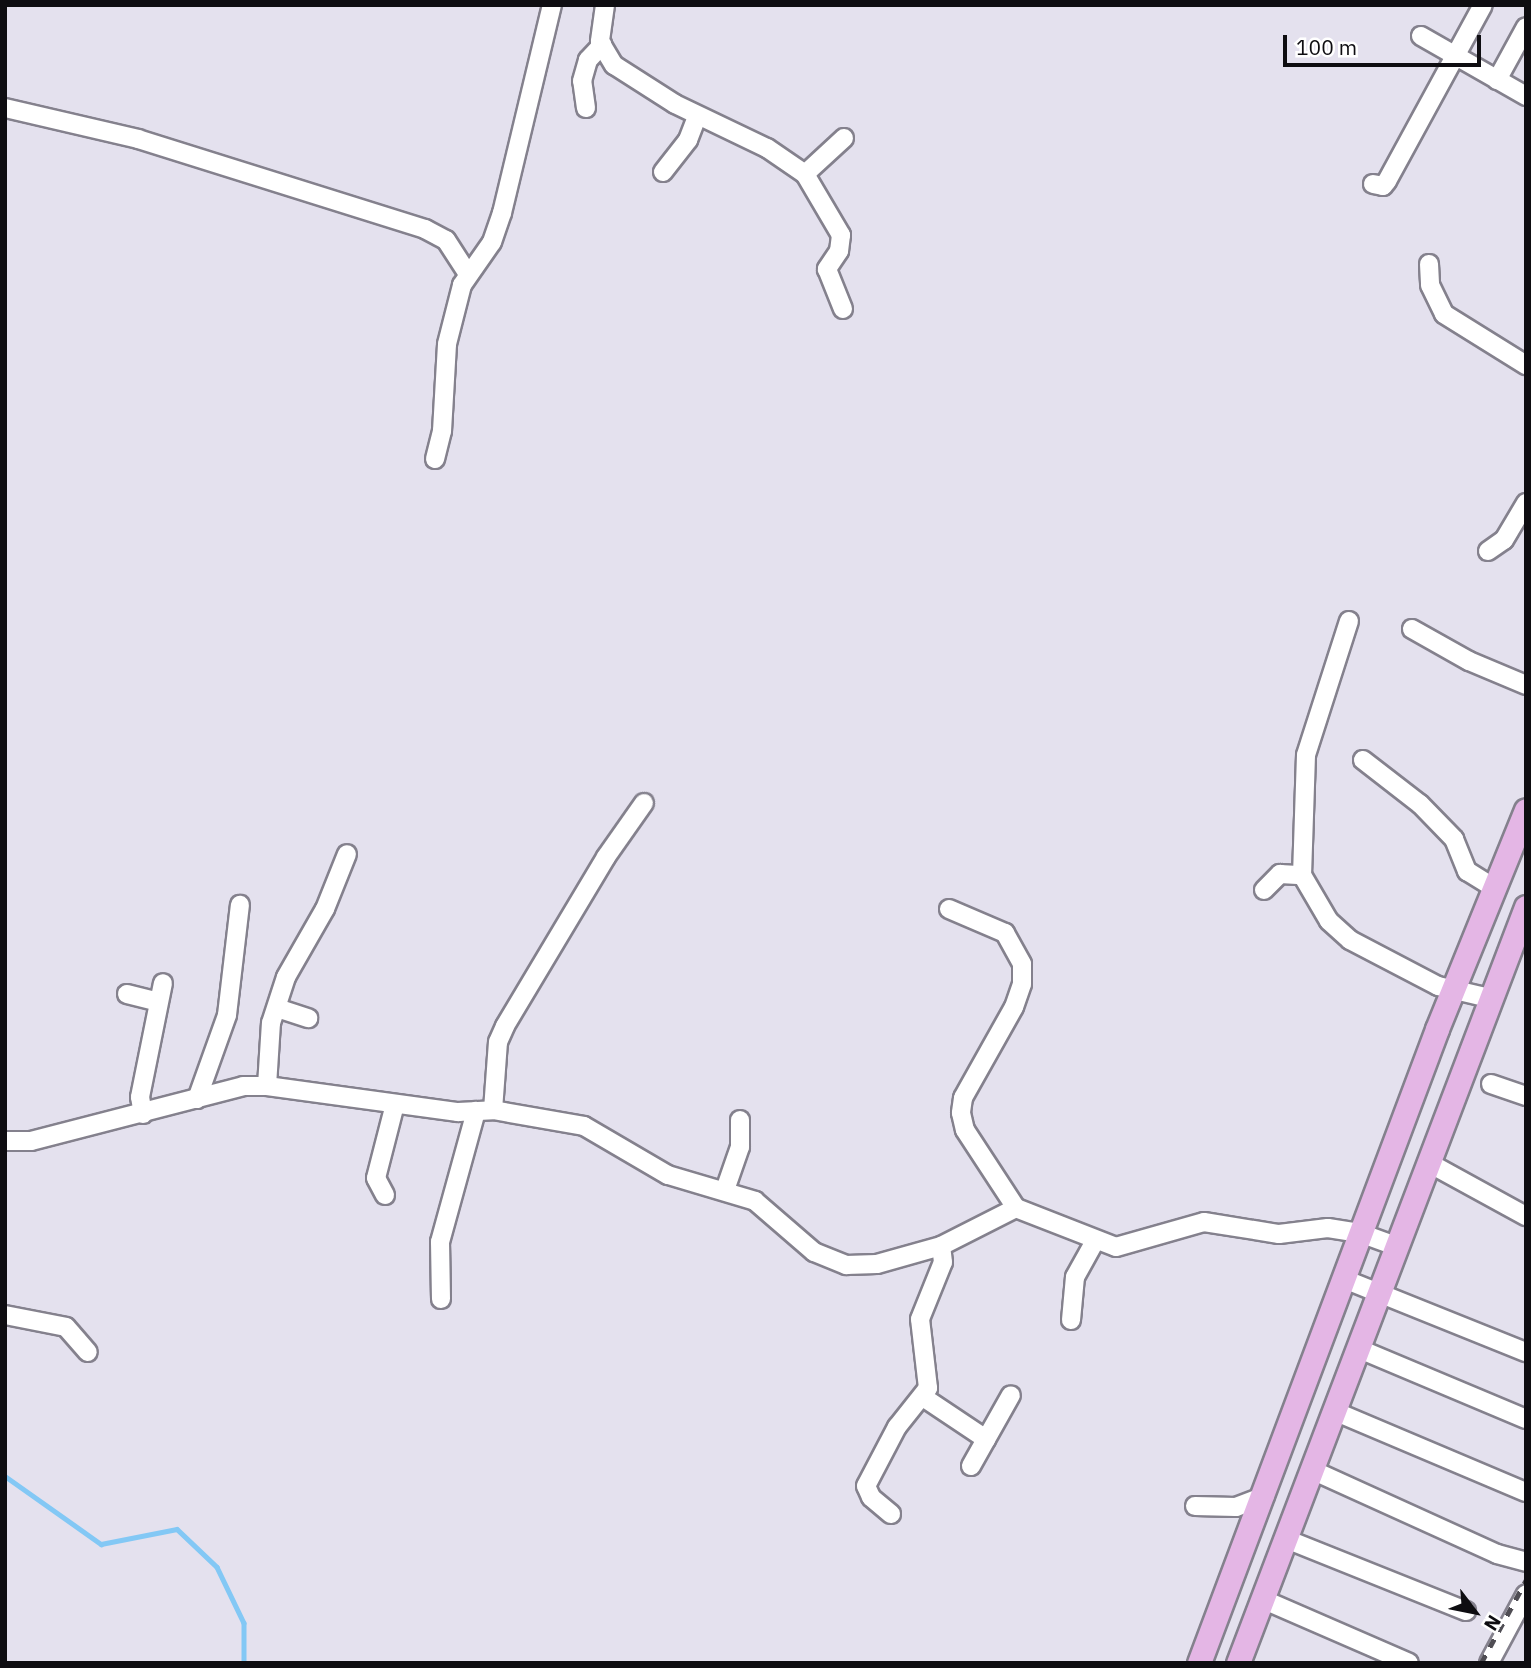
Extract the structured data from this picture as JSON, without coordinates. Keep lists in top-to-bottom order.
{
  "scale_bar": "100 m",
  "north": "bottom right"
}
